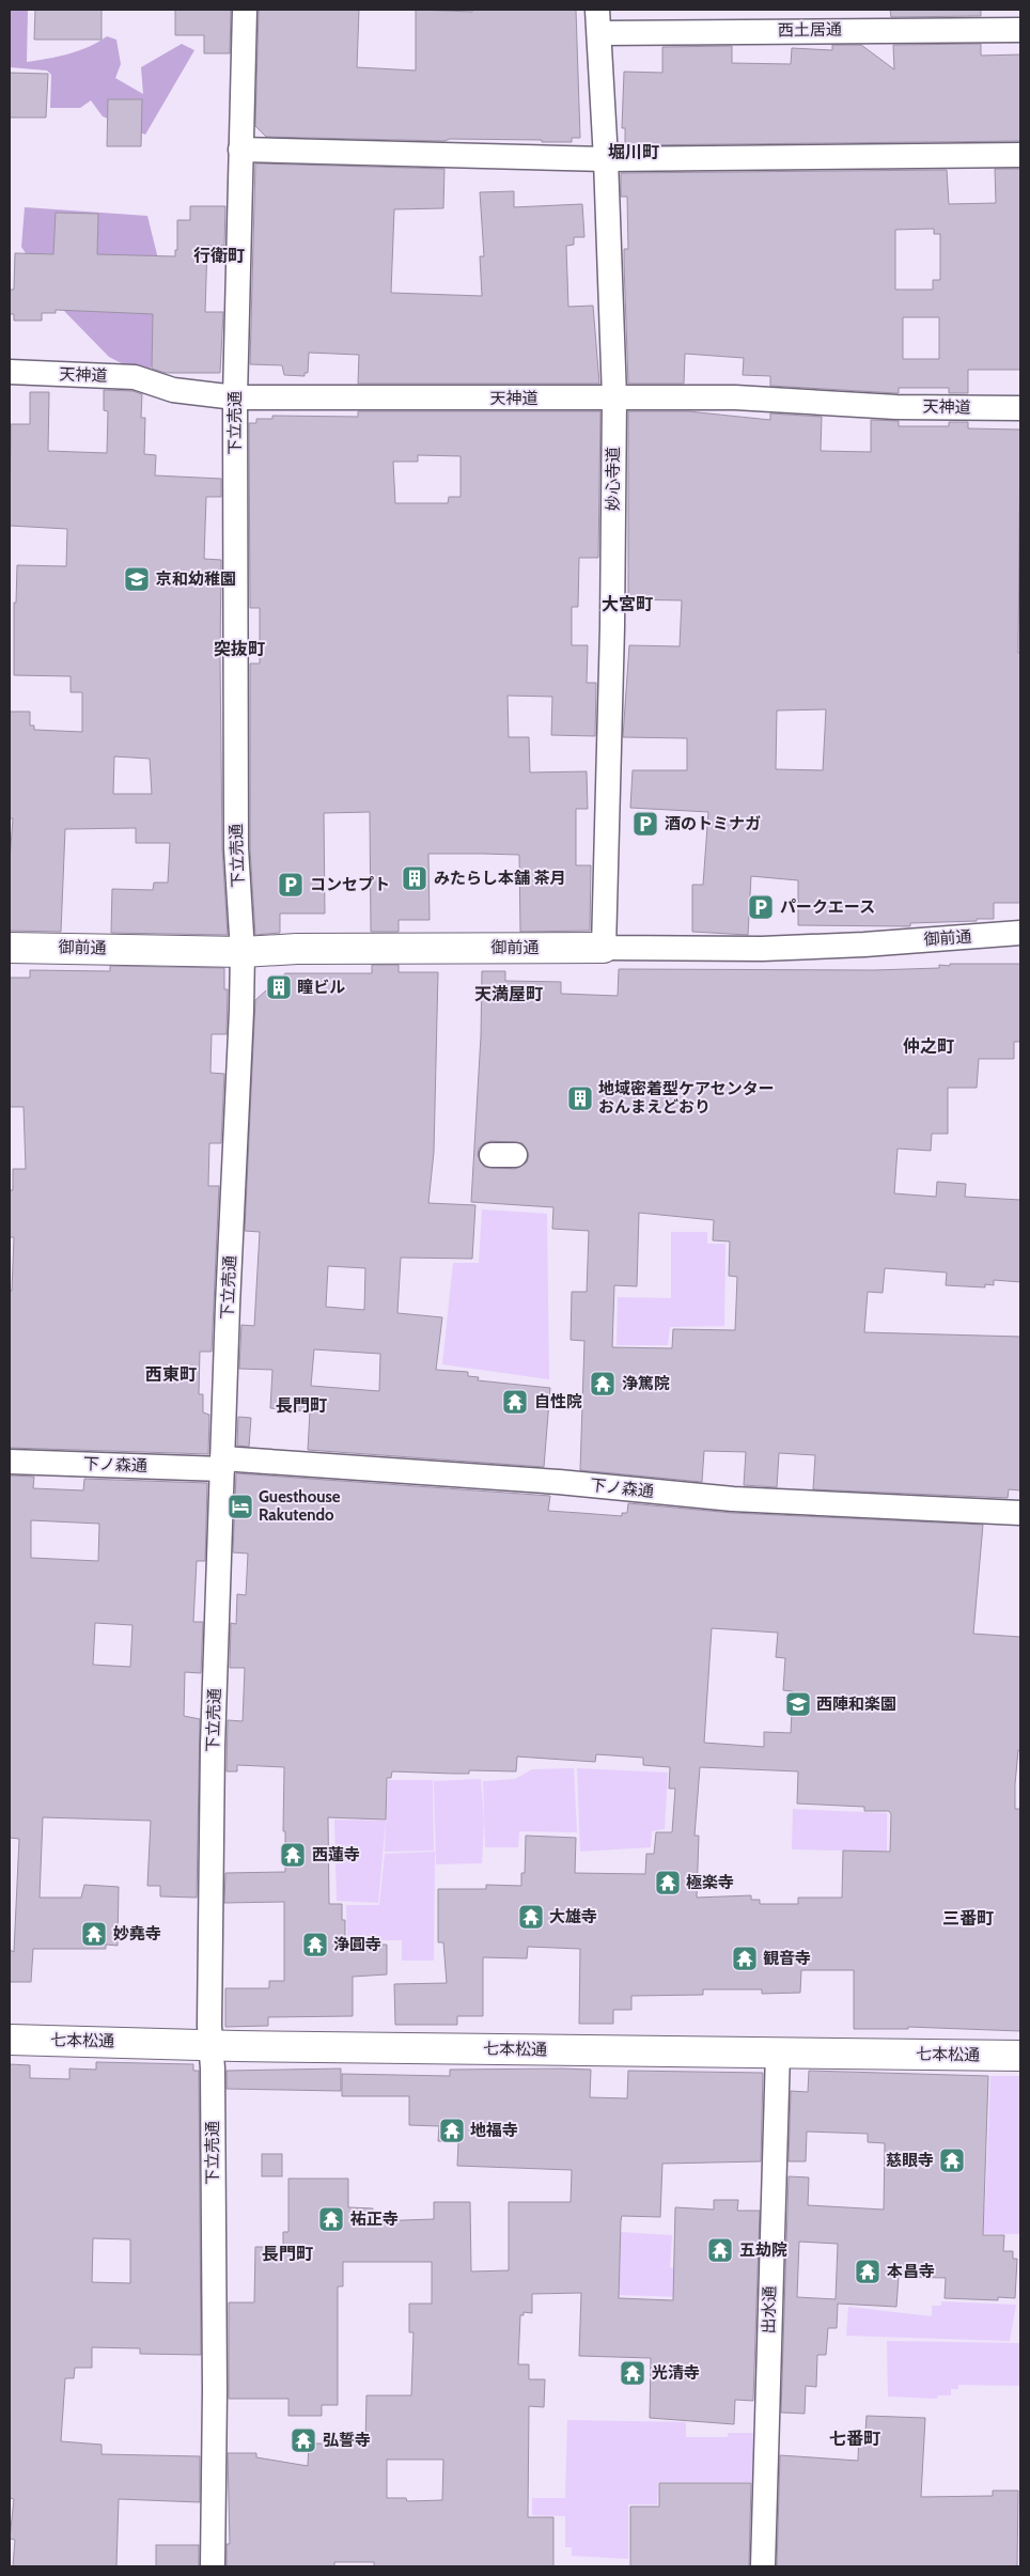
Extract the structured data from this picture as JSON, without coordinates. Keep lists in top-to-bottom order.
{
  "streets": {
    "street": [
      "西土居通",
      "天神道",
      "下立売通",
      "妙心寺道",
      "御前通",
      "下ノ森通",
      "七本松通",
      "出水通"
    ]
  },
  "crossings": [
    ["西土居通", "妙心寺道"],
    ["天神道", "下立売通"],
    ["天神道", "妙心寺道"],
    ["下立売通", "御前通"],
    ["下立売通", "下ノ森通"],
    ["下立売通", "七本松通"],
    ["妙心寺道", "御前通"],
    ["七本松通", "出水通"]
  ],
  "districts": [
    "堀川町",
    "行衛町",
    "大宮町",
    "突抜町",
    "天満屋町",
    "仲之町",
    "西東町",
    "長門町",
    "三番町",
    "長門町",
    "七番町"
  ],
  "places": {
    "school or university": ["京和幼稚園", "西陣和楽園"],
    "parking": ["酒のトミナガ", "コンセプト", "パークエース"],
    "building": ["みたらし本舗 茶月", "瞳ビル", "地域密着型ケアセンター おんまえどおり"],
    "temple": [
      "浄篤院",
      "自性院",
      "西蓮寺",
      "極楽寺",
      "大雄寺",
      "妙堯寺",
      "浄圓寺",
      "観音寺",
      "地福寺",
      "慈眼寺",
      "祐正寺",
      "五劫院",
      "本昌寺",
      "光清寺",
      "弘誓寺"
    ],
    "hotel": ["Guesthouse Rakutendo"]
  }
}
